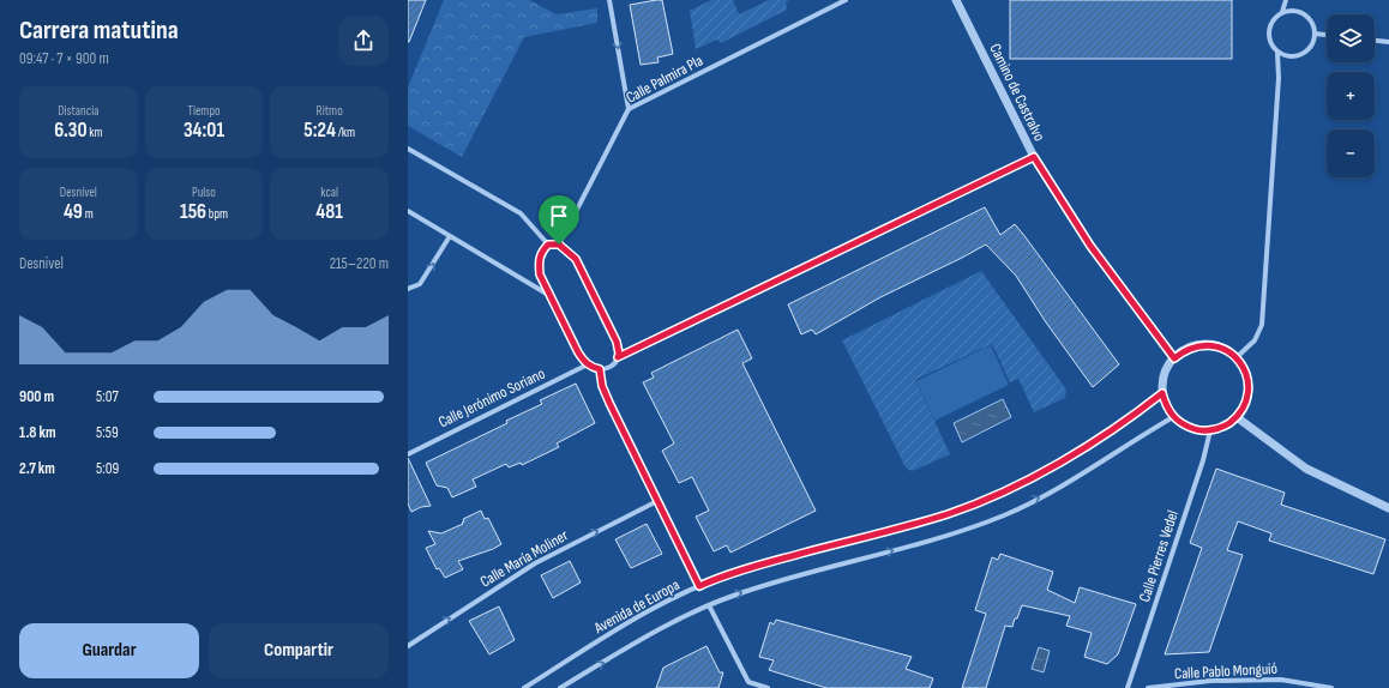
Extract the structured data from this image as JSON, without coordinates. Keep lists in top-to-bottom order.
{
  "streets": {
    "street": [
      "Calle Palmira Pla",
      "Camino de Castralvo",
      "Calle Jerónimo Soriano",
      "Calle Pierres Vedel",
      "Calle María Moliner",
      "Avenida de Europa",
      "Calle Pablo Monguió"
    ]
  },
  "crossings": [
    ["Camino de Castralvo", "Calle Pierres Vedel"],
    ["Camino de Castralvo", "Avenida de Europa"],
    ["Calle Pierres Vedel", "Avenida de Europa"]
  ],
  "one_way": ["Calle María Moliner"],
  "page": {
    "heading": ["Carrera matutina", "09:47 · 7 × 900 m"],
    "map_buttons": ["+", "−"],
    "stats": [
      ["Distancia", "6.30 km"],
      ["Tiempo", "34:01"],
      ["Ritmo", "5:24 /km"],
      ["Desnivel", "49 m"],
      ["Pulso", "156 bpm"],
      ["kcal", "481"]
    ],
    "chart": ["Desnivel", "215–220 m"],
    "list": [
      {
        "name": "900 m",
        "note": "5:07"
      },
      {
        "name": "1.8 km",
        "note": "5:59"
      },
      {
        "name": "2.7 km",
        "note": "5:09"
      }
    ],
    "buttons": ["Guardar", "Compartir"]
  }
}
